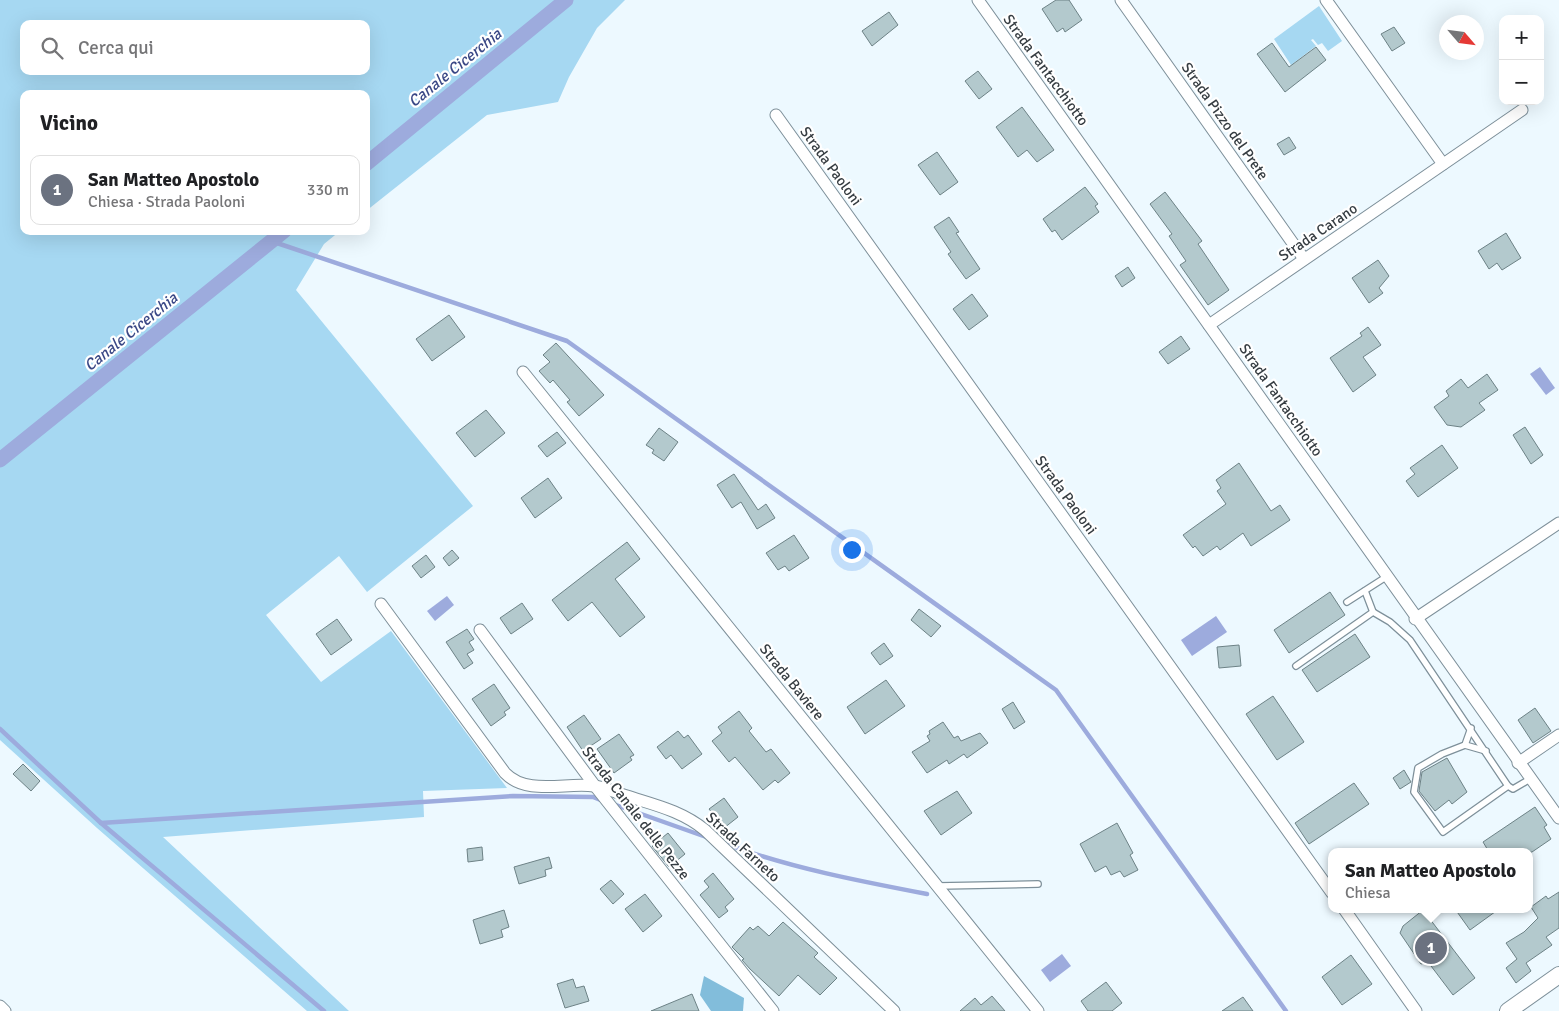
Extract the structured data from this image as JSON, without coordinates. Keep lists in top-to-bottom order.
{
  "streets": {
    "street": [
      "Strada Fantacchiotto",
      "Strada Pizzo del Prete",
      "Strada Paoloni",
      "Strada Carano",
      "Strada Baviere",
      "Strada Canale delle Pezze",
      "Strada Farneto"
    ]
  },
  "crossings": [
    ["Strada Fantacchiotto", "Strada Carano"],
    ["Strada Pizzo del Prete", "Strada Carano"],
    ["Strada Canale delle Pezze", "Strada Farneto"]
  ],
  "water": ["Canale Cicerchia"],
  "north": "bottom right",
  "page": {
    "map_buttons": ["+", "−"],
    "search": "Cerca qui",
    "heading": "Vicino",
    "list": [
      {
        "mark": "1",
        "name": "San Matteo Apostolo",
        "note": "Chiesa · Strada Paoloni",
        "value": "330 m"
      }
    ],
    "popup": ["San Matteo Apostolo", "Chiesa"],
    "pins": "1"
  }
}
